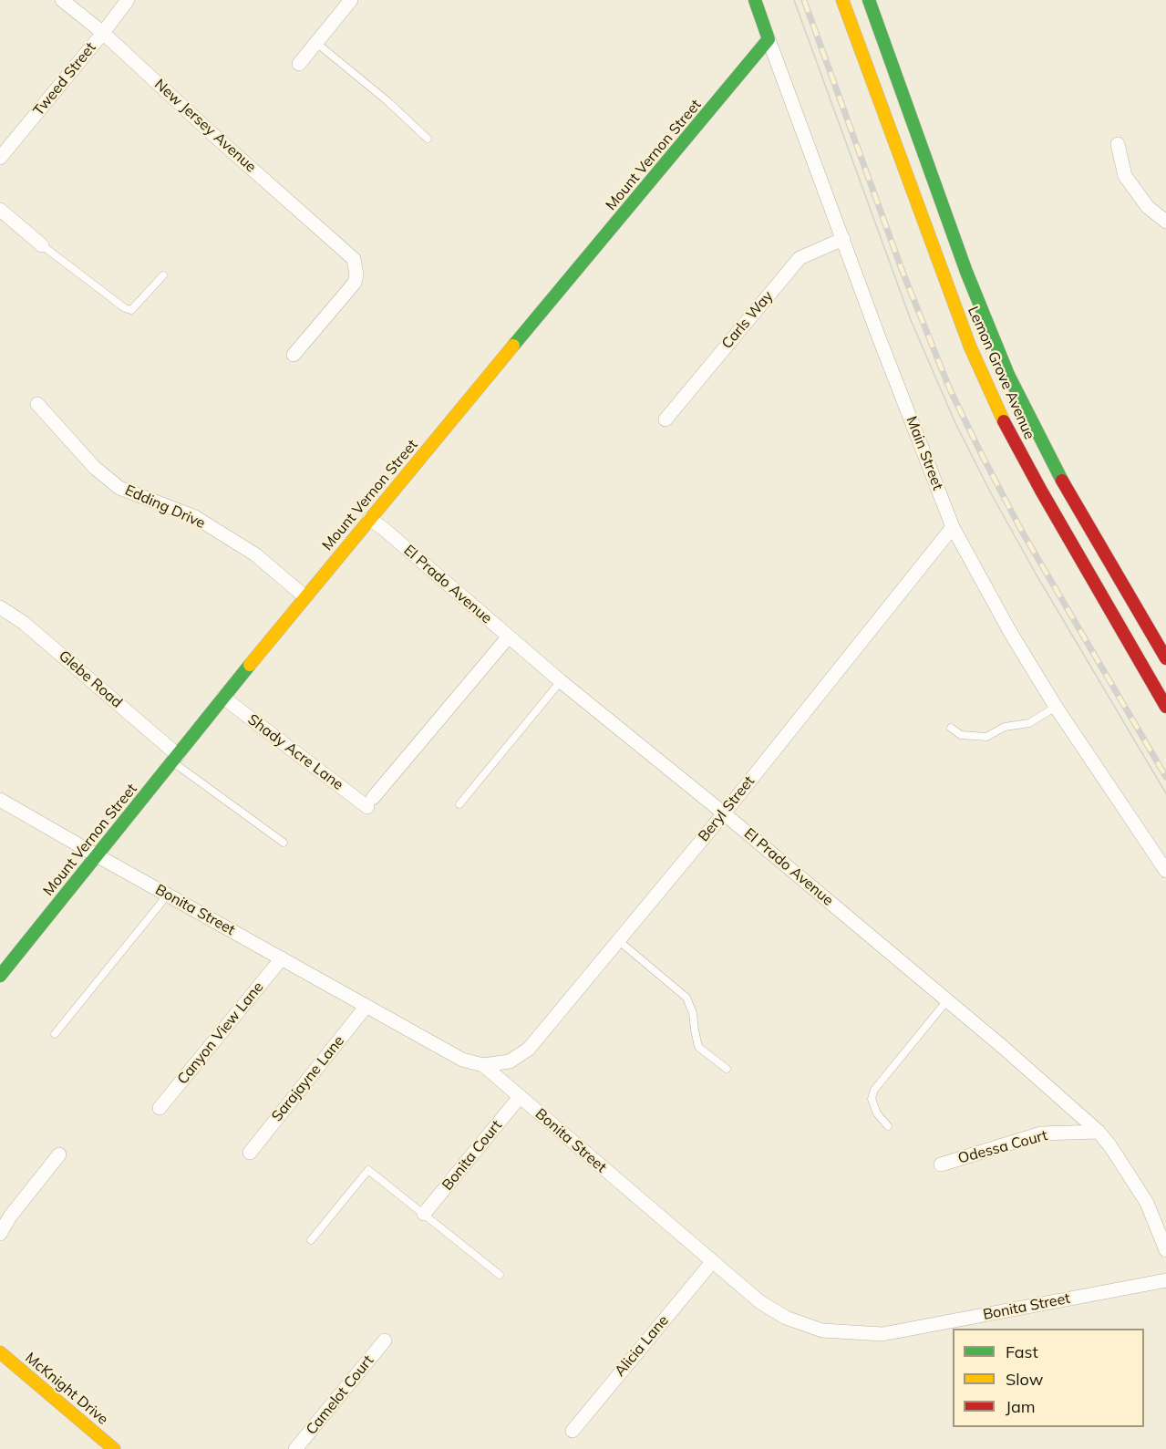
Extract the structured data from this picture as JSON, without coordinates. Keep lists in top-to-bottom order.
{
  "streets": {
    "main road": [
      "Mount Vernon Street",
      "Lemon Grove Avenue",
      "Main Street",
      "McKnight Drive"
    ],
    "street": [
      "Tweed Street",
      "New Jersey Avenue",
      "Carls Way",
      "Edding Drive",
      "El Prado Avenue",
      "Glebe Road",
      "Shady Acre Lane",
      "Beryl Street",
      "Bonita Street",
      "Canyon View Lane",
      "Sarajayne Lane",
      "Odessa Court",
      "Bonita Court",
      "Alicia Lane",
      "Camelot Court"
    ]
  },
  "crossings": [
    ["Tweed Street", "New Jersey Avenue"],
    ["Mount Vernon Street", "Main Street"],
    ["Mount Vernon Street", "Edding Drive"],
    ["Mount Vernon Street", "El Prado Avenue"],
    ["Mount Vernon Street", "Glebe Road"],
    ["Mount Vernon Street", "Shady Acre Lane"],
    ["Mount Vernon Street", "Bonita Street"],
    ["Carls Way", "Main Street"],
    ["Main Street", "Beryl Street"],
    ["El Prado Avenue", "Shady Acre Lane"],
    ["El Prado Avenue", "Beryl Street"],
    ["El Prado Avenue", "Odessa Court"],
    ["Beryl Street", "Bonita Street"],
    ["Bonita Street", "Canyon View Lane"],
    ["Bonita Street", "Sarajayne Lane"],
    ["Bonita Street", "Bonita Court"],
    ["Bonita Street", "Alicia Lane"]
  ],
  "legend": ["Fast", "Slow", "Jam"]
}
